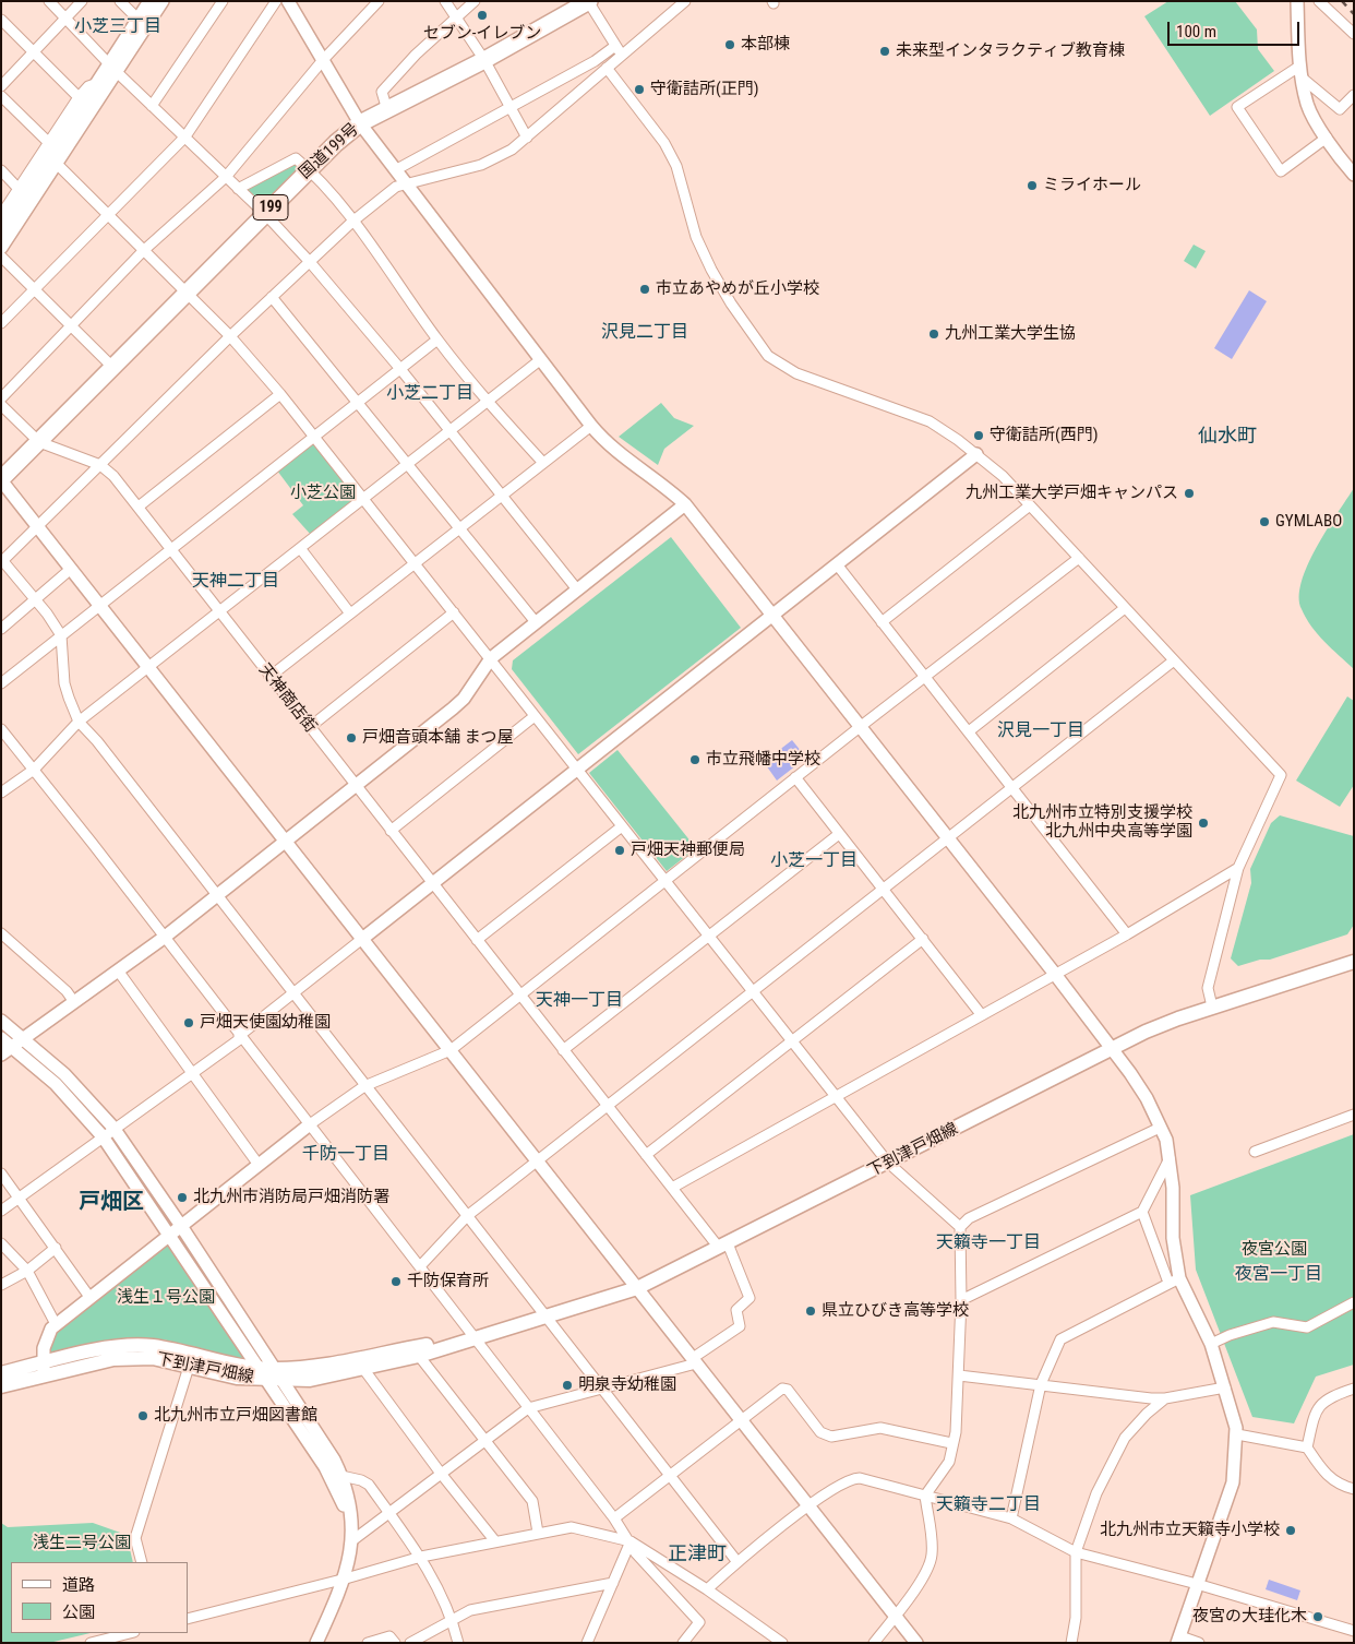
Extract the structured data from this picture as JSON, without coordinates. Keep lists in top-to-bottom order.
{
  "streets": {
    "highway": ["国道199号", "199"],
    "main road": ["下到津戸畑線"],
    "street": ["天神商店街"]
  },
  "crossings": [
    ["天神商店街", "下到津戸畑線"]
  ],
  "districts": [
    "小芝三丁目",
    "沢見二丁目",
    "小芝二丁目",
    "仙水町",
    "天神二丁目",
    "沢見一丁目",
    "小芝一丁目",
    "天神一丁目",
    "千防一丁目",
    "戸畑区",
    "天籟寺一丁目",
    "夜宮一丁目",
    "天籟寺二丁目",
    "正津町"
  ],
  "parks": [
    "小芝公園",
    "夜宮公園",
    "浅生１号公園",
    "浅生二号公園"
  ],
  "places": [
    "セブン-イレブン",
    "本部棟",
    "未来型インタラクティブ教育棟",
    "守衛詰所(正門)",
    "ミライホール",
    "市立あやめが丘小学校",
    "九州工業大学生協",
    "守衛詰所(西門)",
    "九州工業大学戸畑キャンパス",
    "GYMLABO",
    "戸畑音頭本舗 まつ屋",
    "市立飛幡中学校",
    "北九州市立特別支援学校 北九州中央高等学園",
    "戸畑天神郵便局",
    "戸畑天使園幼稚園",
    "北九州市消防局戸畑消防署",
    "千防保育所",
    "県立ひびき高等学校",
    "明泉寺幼稚園",
    "北九州市立戸畑図書館",
    "北九州市立天籟寺小学校",
    "夜宮の大珪化木"
  ],
  "legend": ["道路", "公園"],
  "scale_bar": "100 m"
}
